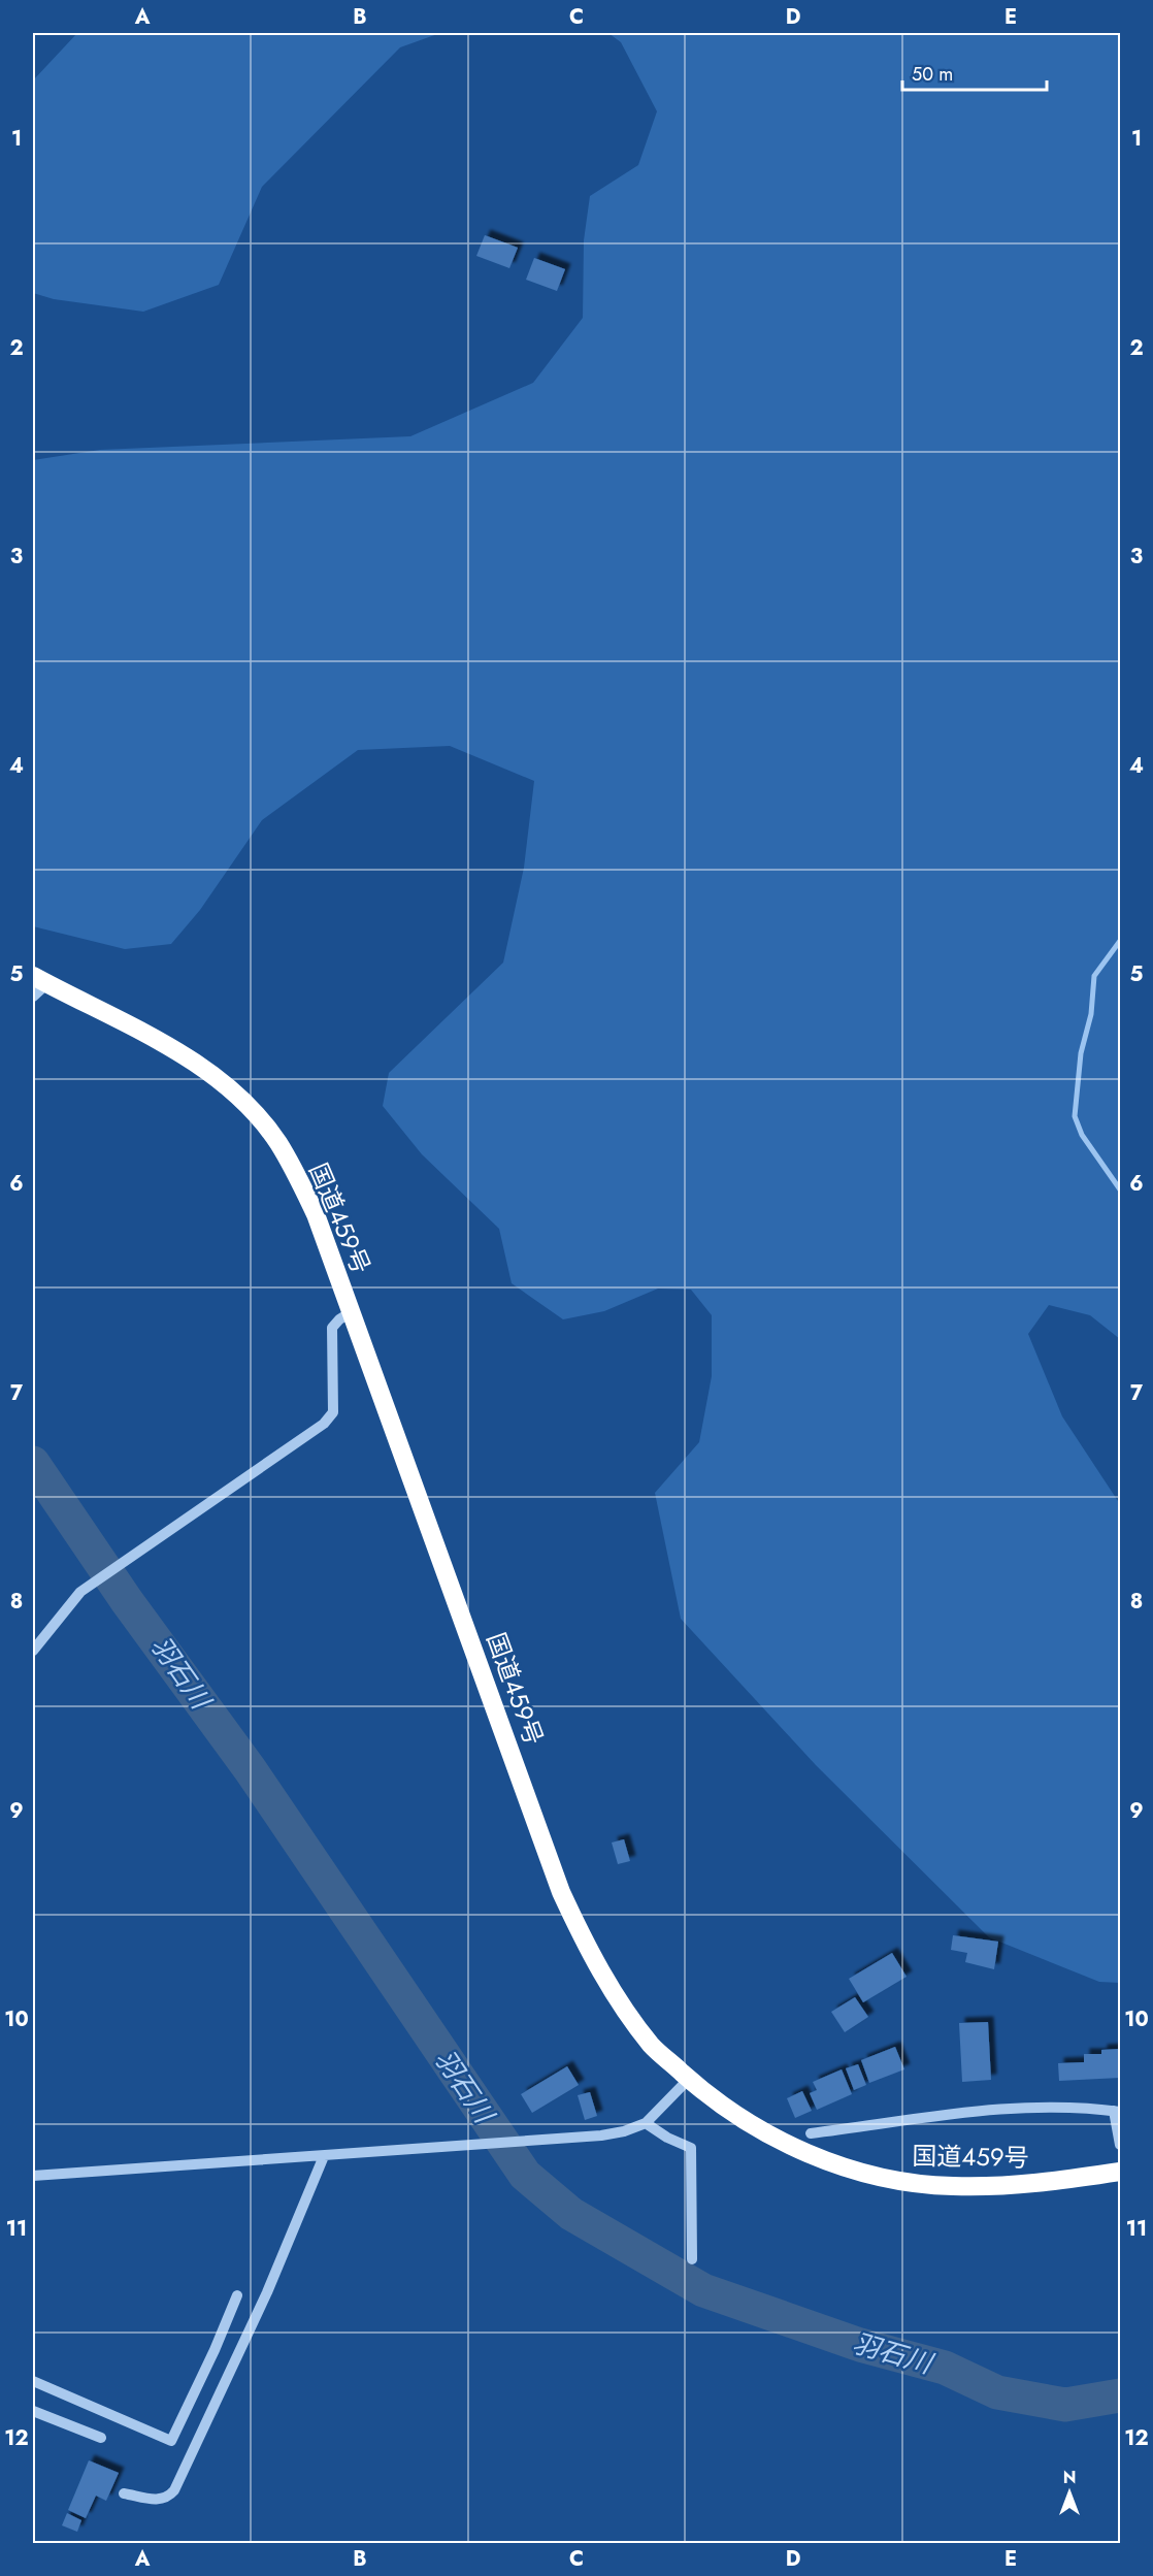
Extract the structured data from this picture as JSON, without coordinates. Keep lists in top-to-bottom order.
{
  "streets": {
    "highway": ["国道459号"]
  },
  "water": ["羽石川"],
  "scale_bar": "50 m",
  "north": "top",
  "grid": {
    "columns": [
      "A",
      "B",
      "C",
      "D",
      "E"
    ],
    "rows": [
      "1",
      "2",
      "3",
      "4",
      "5",
      "6",
      "7",
      "8",
      "9",
      "10",
      "11",
      "12"
    ]
  }
}
